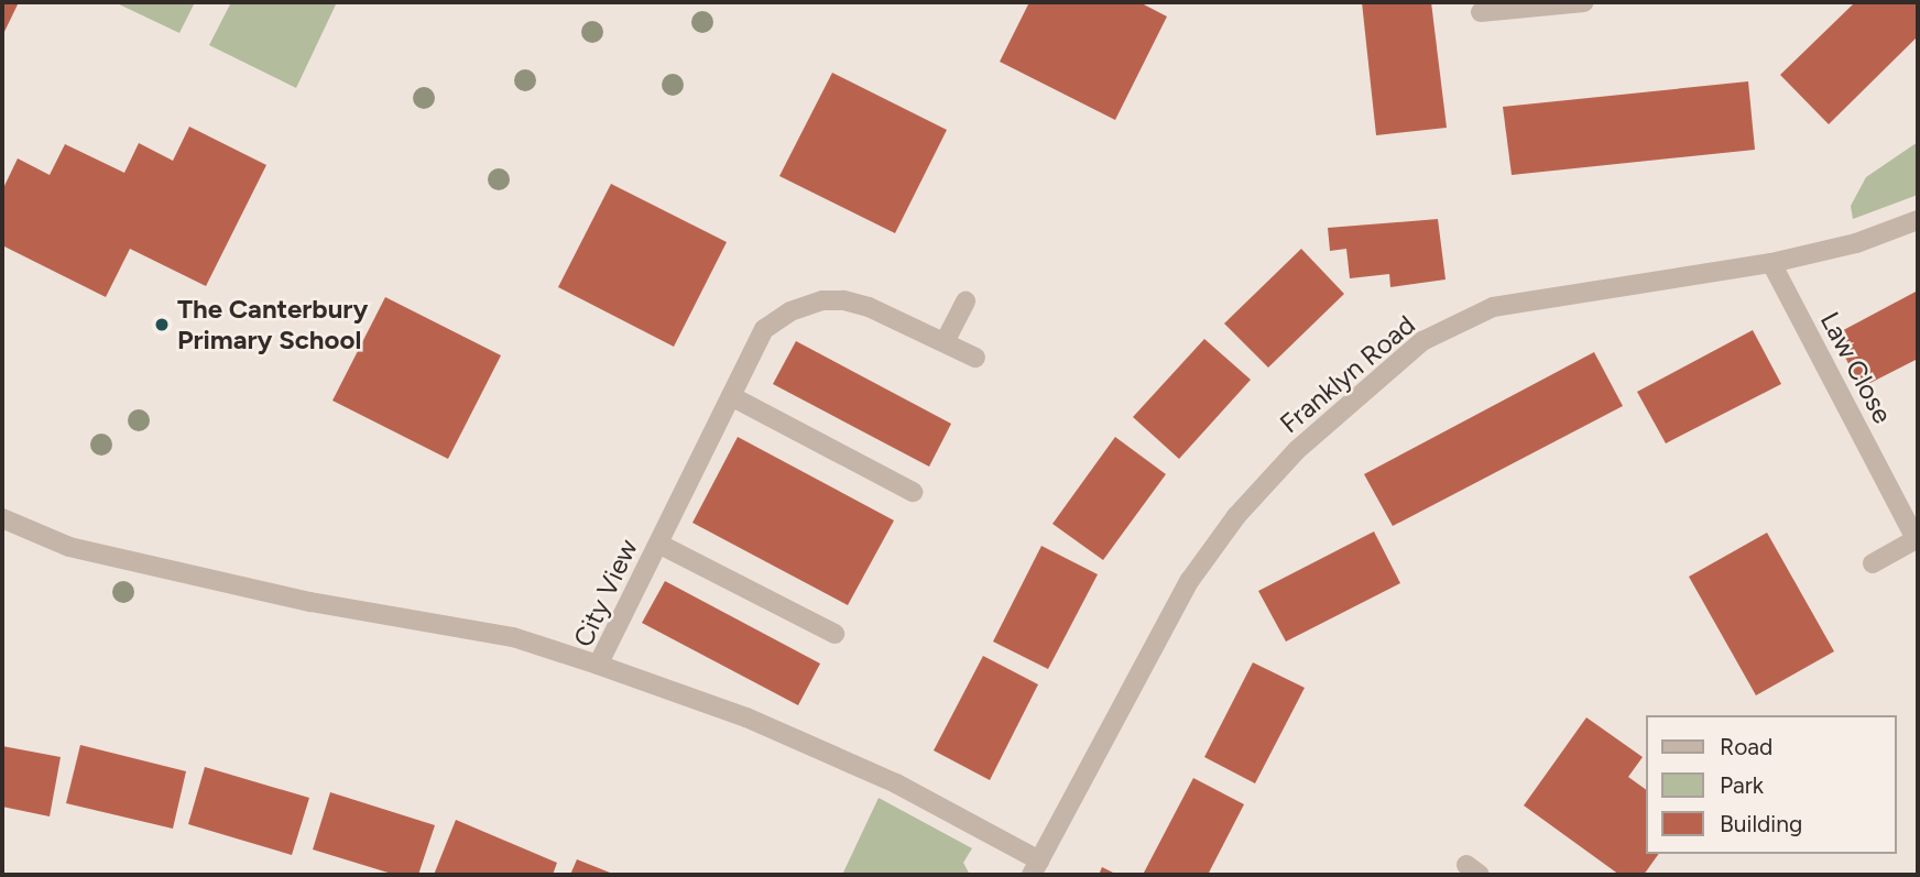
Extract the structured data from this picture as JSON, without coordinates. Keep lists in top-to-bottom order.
{
  "streets": {
    "street": ["Law Close", "Franklyn Road", "City View"]
  },
  "crossings": [
    ["Law Close", "Franklyn Road"],
    ["Franklyn Road", "City View"]
  ],
  "places": ["The Canterbury Primary School"],
  "legend": ["Road", "Park", "Building"]
}
